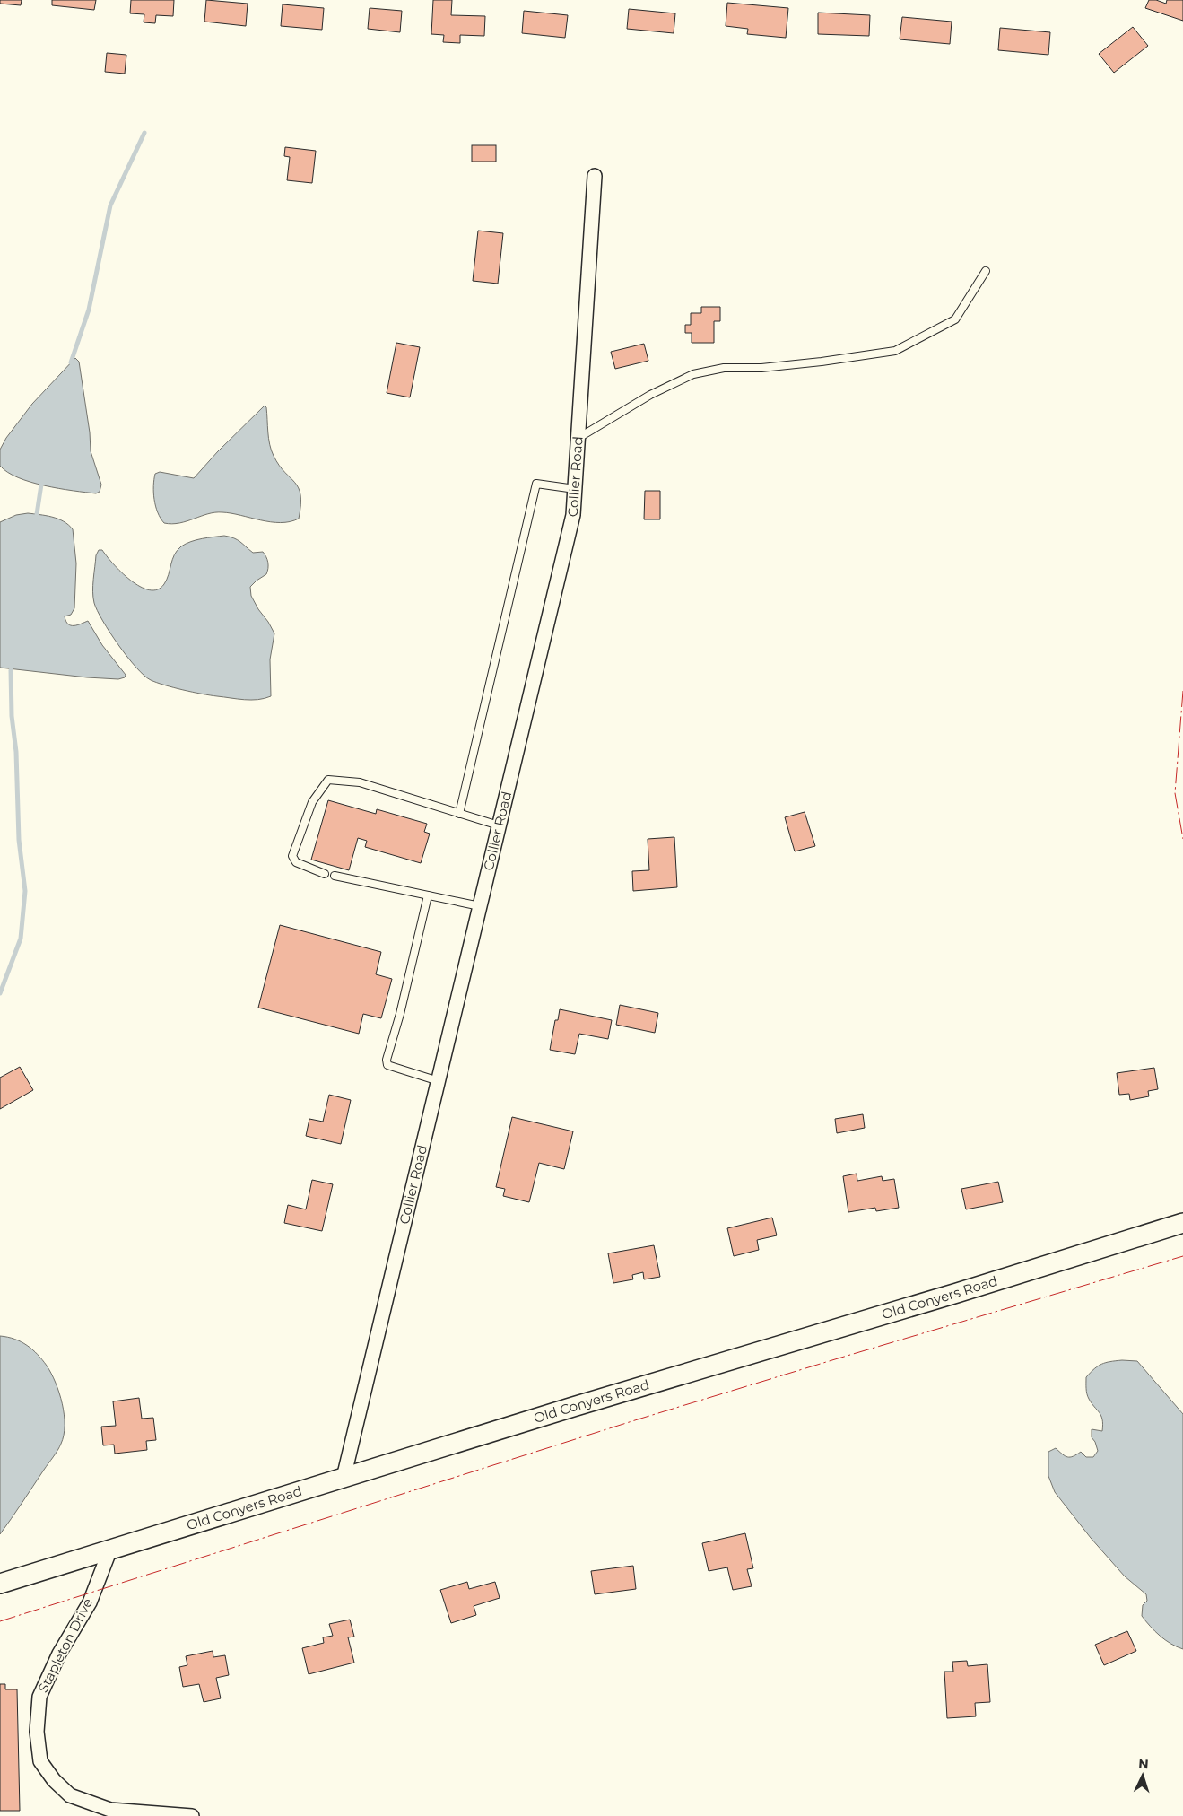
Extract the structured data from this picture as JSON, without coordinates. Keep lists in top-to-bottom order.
{
  "streets": {
    "street": ["Collier Road", "Old Conyers Road", "Stapleton Drive"]
  },
  "crossings": [
    ["Collier Road", "Old Conyers Road"],
    ["Old Conyers Road", "Stapleton Drive"]
  ],
  "north": "top"
}
